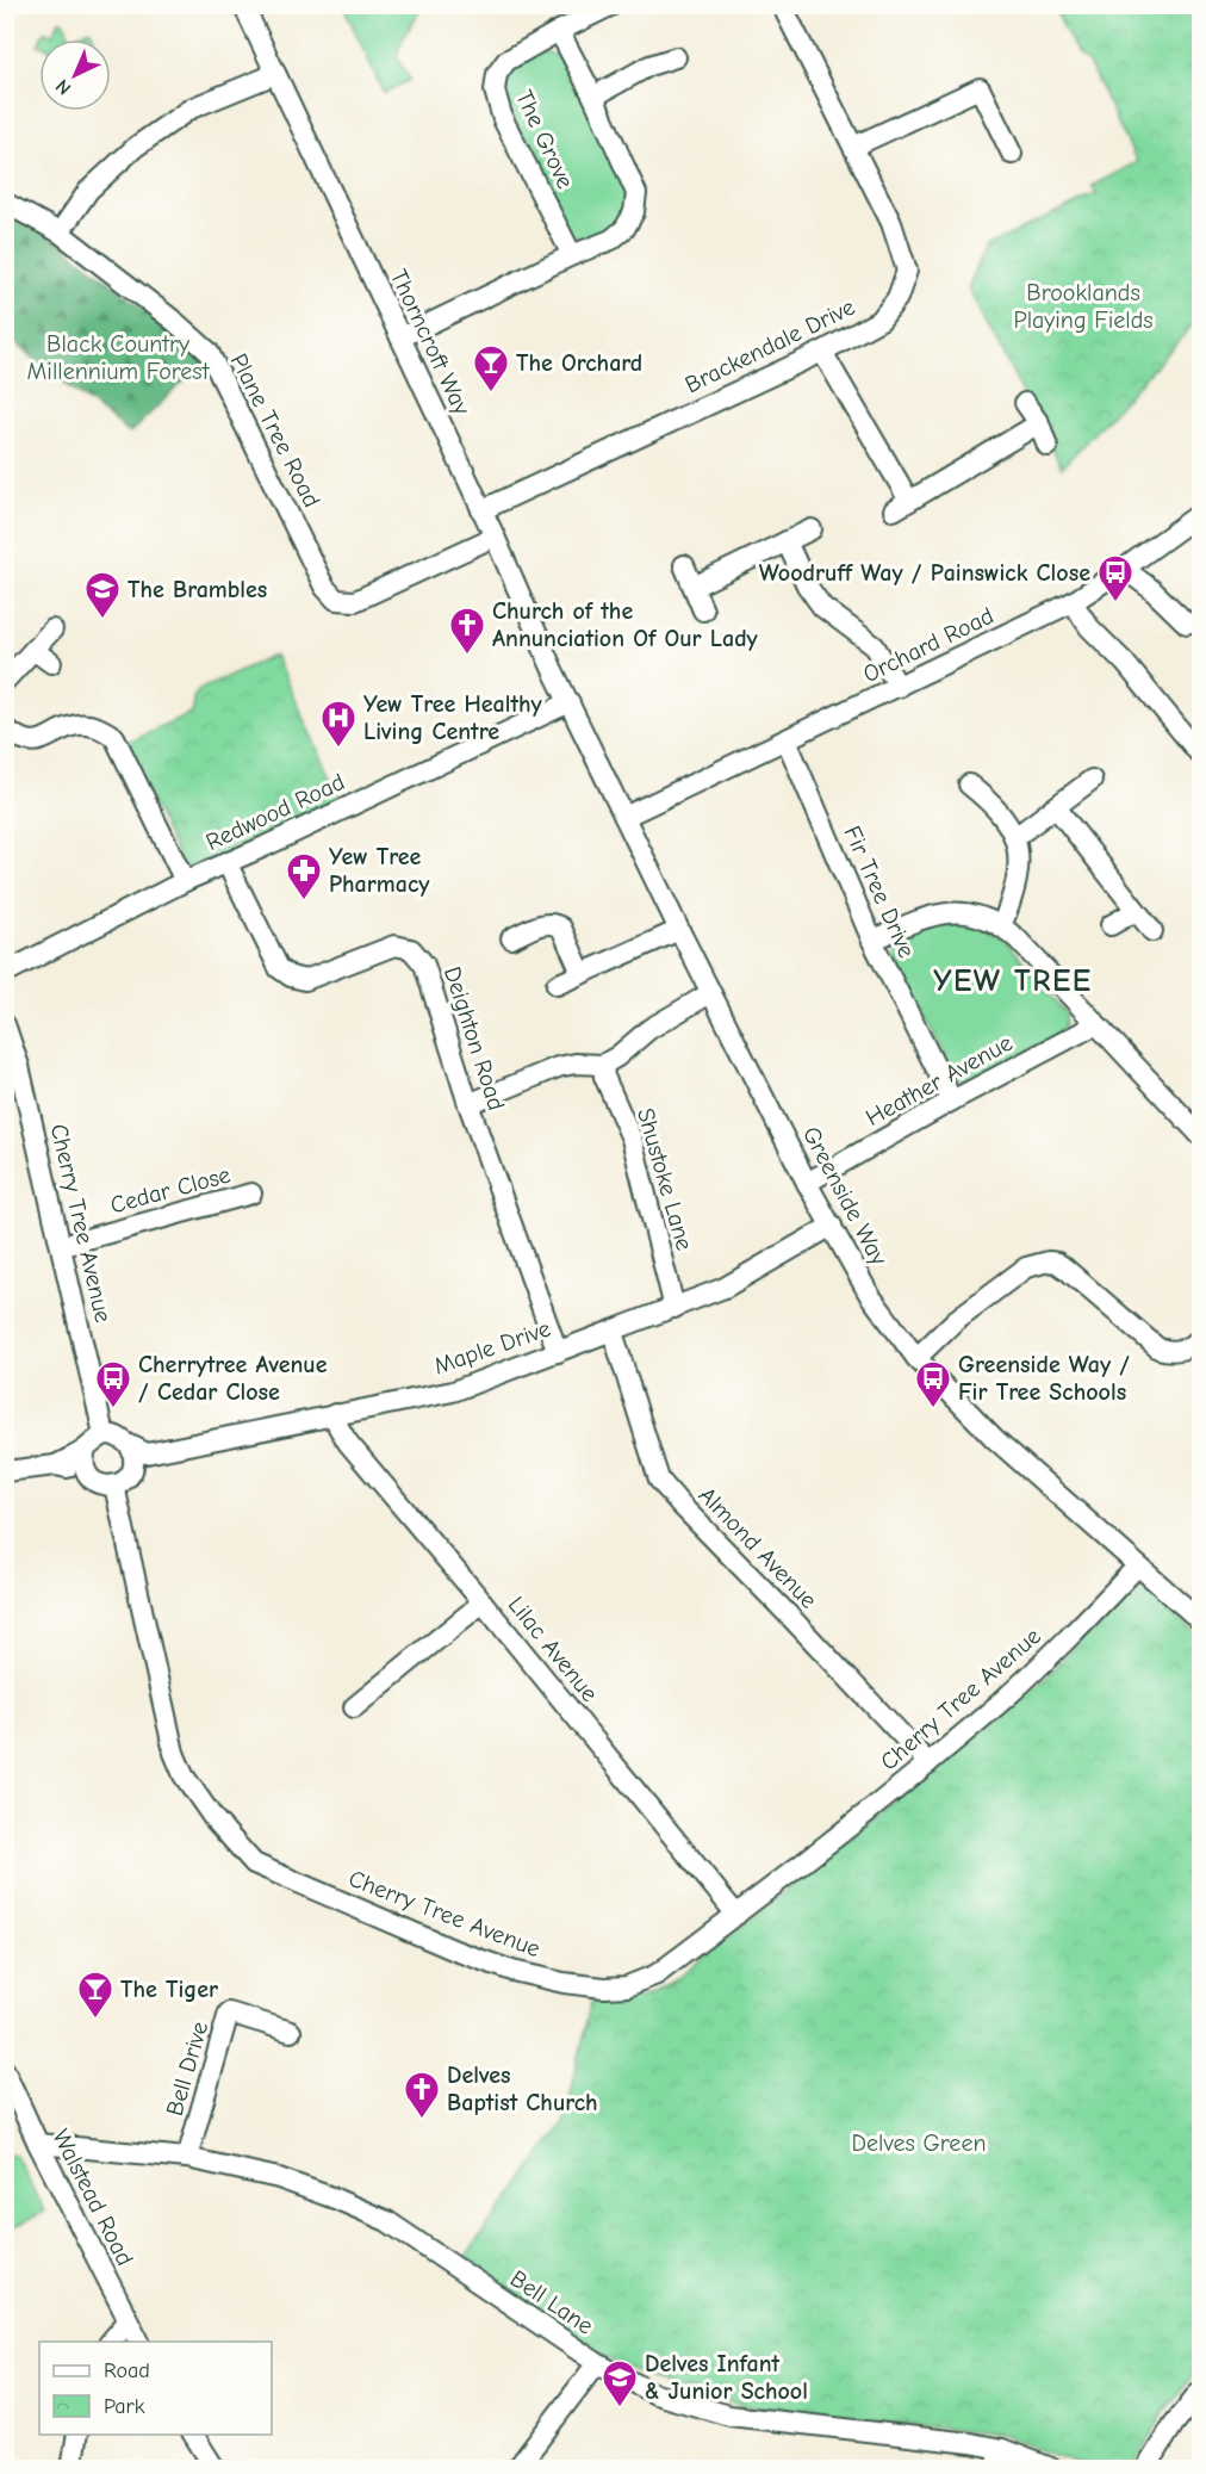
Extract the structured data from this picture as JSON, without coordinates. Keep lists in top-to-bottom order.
{
  "streets": {
    "street": [
      "The Grove",
      "Thorncroft Way",
      "Brackendale Drive",
      "Plane Tree Road",
      "Orchard Road",
      "Redwood Road",
      "Fir Tree Drive",
      "Deighton Road",
      "Heather Avenue",
      "Shustoke Lane",
      "Cedar Close",
      "Greenside Way",
      "Cherry Tree Avenue",
      "Maple Drive",
      "Almond Avenue",
      "Lilac Avenue",
      "Bell Drive",
      "Walstead Road",
      "Bell Lane"
    ]
  },
  "crossings": [
    ["Thorncroft Way", "Brackendale Drive"],
    ["Thorncroft Way", "Plane Tree Road"],
    ["Thorncroft Way", "Redwood Road"],
    ["Thorncroft Way", "Greenside Way"],
    ["Orchard Road", "Fir Tree Drive"],
    ["Orchard Road", "Greenside Way"],
    ["Redwood Road", "Deighton Road"],
    ["Redwood Road", "Greenside Way"],
    ["Fir Tree Drive", "Heather Avenue"],
    ["Deighton Road", "Maple Drive"],
    ["Heather Avenue", "Greenside Way"],
    ["Shustoke Lane", "Maple Drive"],
    ["Cedar Close", "Cherry Tree Avenue"],
    ["Greenside Way", "Cherry Tree Avenue"],
    ["Greenside Way", "Maple Drive"],
    ["Cherry Tree Avenue", "Maple Drive"],
    ["Cherry Tree Avenue", "Almond Avenue"],
    ["Cherry Tree Avenue", "Lilac Avenue"],
    ["Maple Drive", "Almond Avenue"],
    ["Maple Drive", "Lilac Avenue"],
    ["Bell Drive", "Bell Lane"],
    ["Walstead Road", "Bell Lane"]
  ],
  "districts": ["YEW TREE"],
  "parks": ["Brooklands Playing Fields", "Black Country Millennium Forest", "Delves Green"],
  "places": {
    "bar": ["The Orchard", "The Tiger"],
    "bus stop": ["Woodruff Way / Painswick Close", "Cherrytree Avenue / Cedar Close", "Greenside Way / Fir Tree Schools"],
    "school or university": ["The Brambles", "Delves Infant & Junior School"],
    "church": ["Church of the Annunciation Of Our Lady", "Delves Baptist Church"],
    "hospital": ["Yew Tree Healthy Living Centre"],
    "pharmacy": ["Yew Tree Pharmacy"]
  },
  "legend": ["Road", "Park"],
  "north": "bottom left"
}
